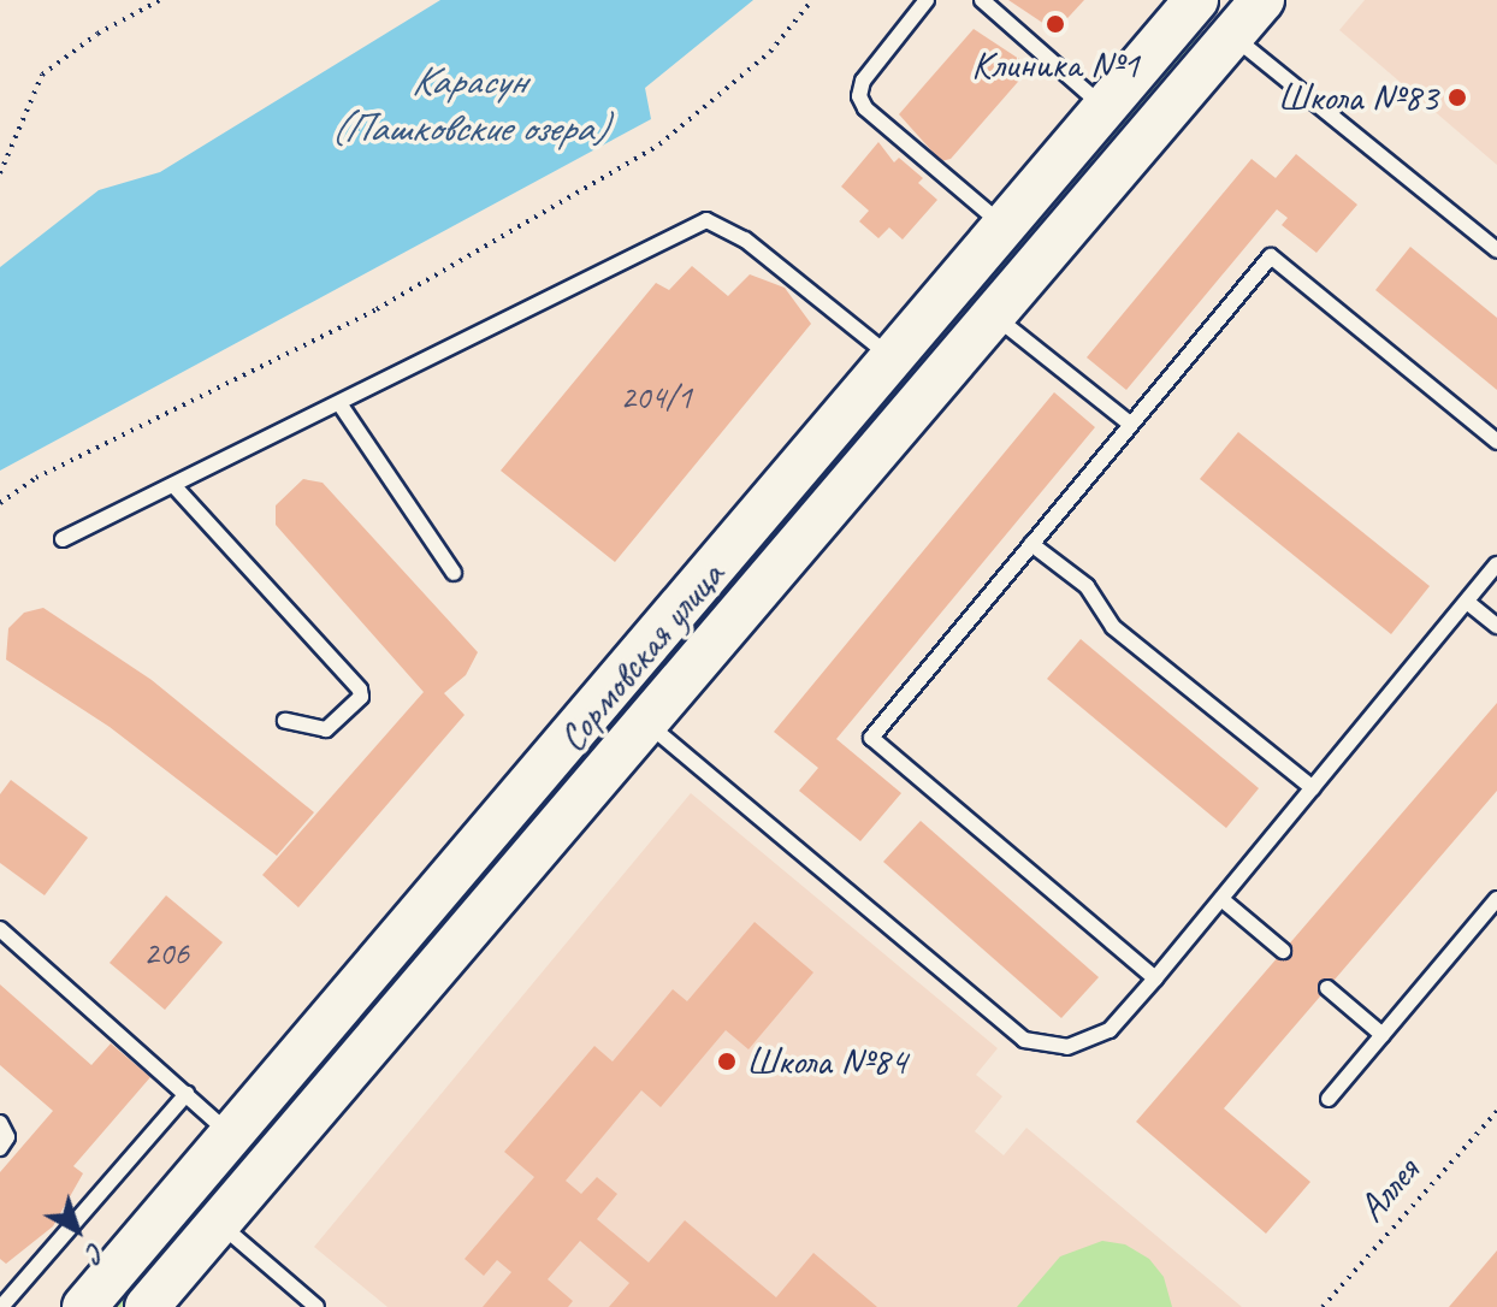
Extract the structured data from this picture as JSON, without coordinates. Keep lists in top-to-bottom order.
{
  "streets": {
    "main road": ["Сормовская улица"],
    "path": ["Аллея"]
  },
  "water": ["Карасун (Пашковские озера)"],
  "places": ["Клиника №1", "Школа №83", "Школа №84"],
  "house_numbers": ["204/1", "206"],
  "north": "bottom right"
}
